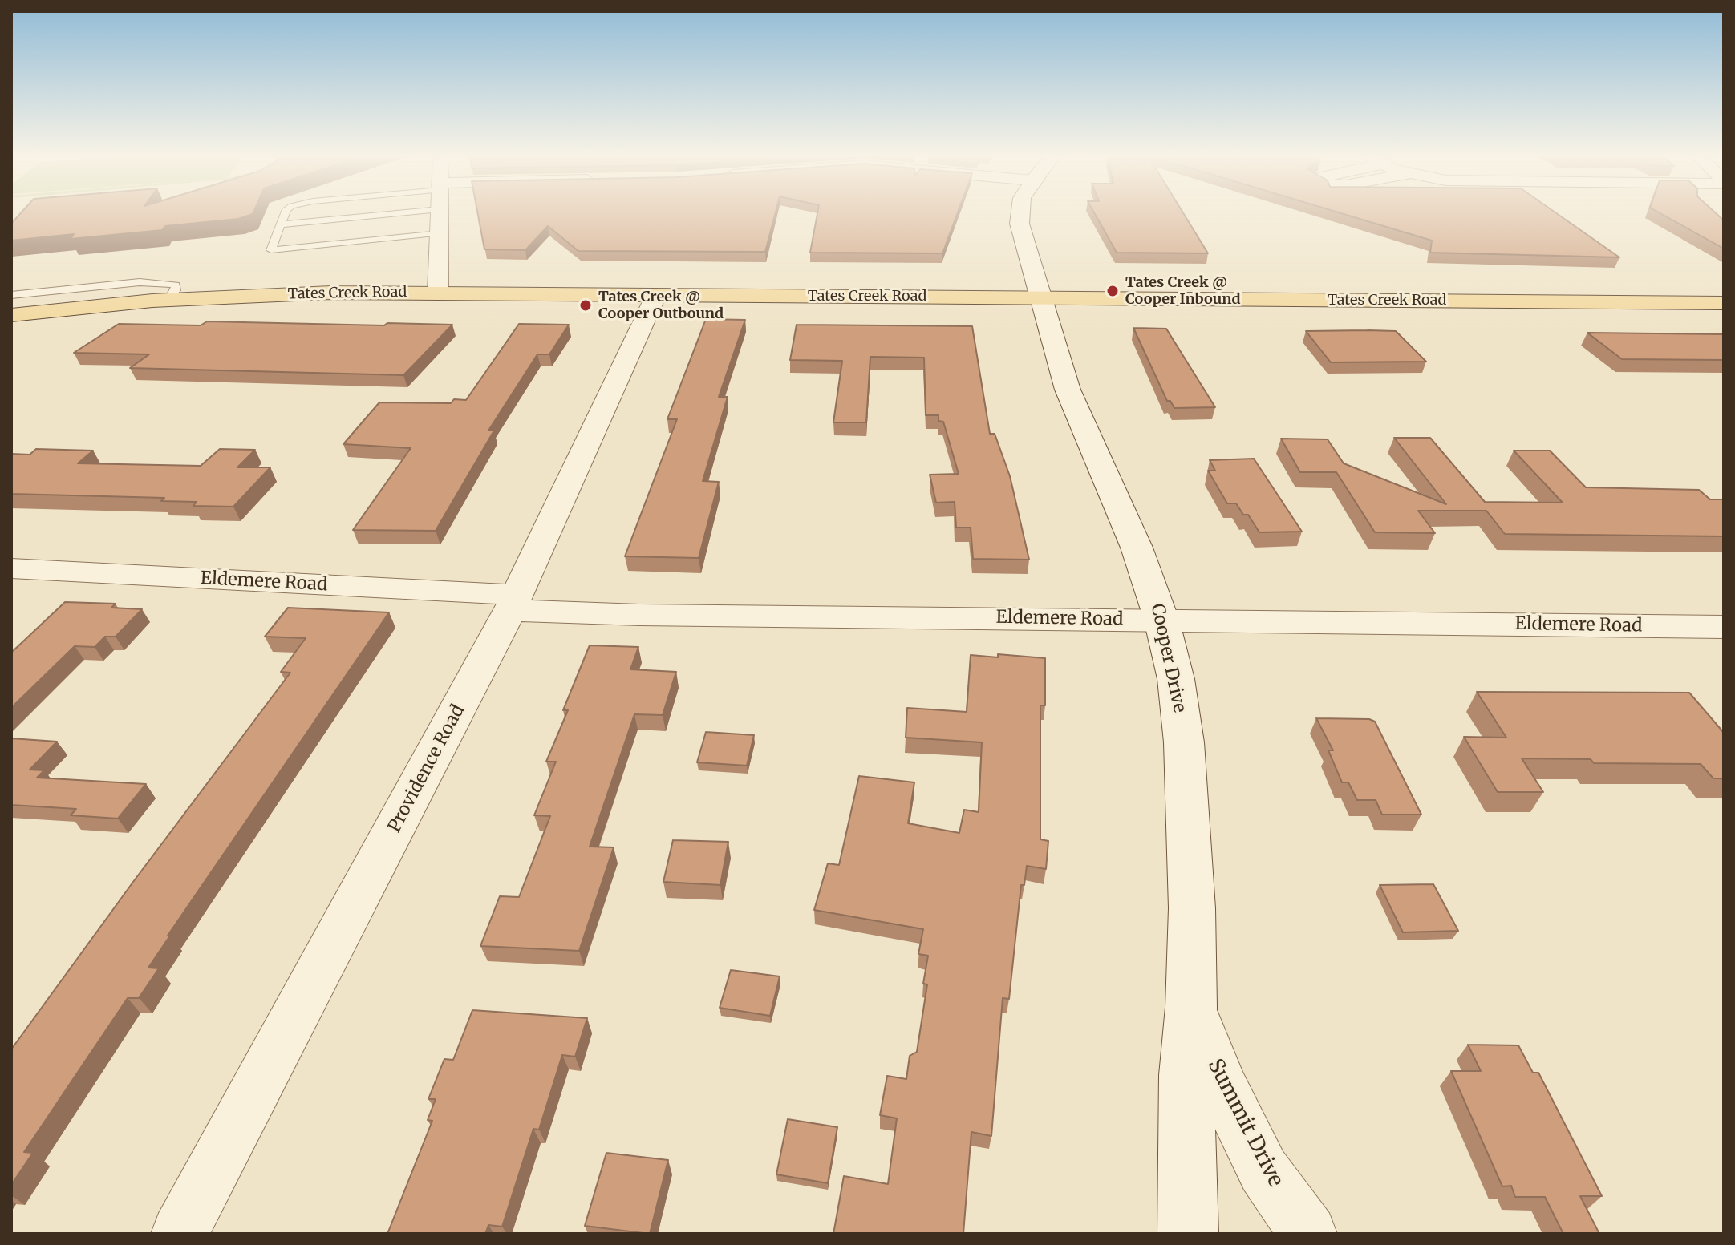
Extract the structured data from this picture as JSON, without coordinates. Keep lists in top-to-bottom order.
{
  "streets": {
    "main road": ["Tates Creek Road", "Cooper Drive"],
    "street": ["Eldemere Road", "Providence Road", "Summit Drive"]
  },
  "crossings": [
    ["Tates Creek Road", "Cooper Drive"],
    ["Tates Creek Road", "Providence Road"],
    ["Eldemere Road", "Cooper Drive"],
    ["Eldemere Road", "Providence Road"],
    ["Cooper Drive", "Summit Drive"]
  ],
  "places": ["Tates Creek @ Cooper Inbound", "Tates Creek @ Cooper Outbound"]
}
